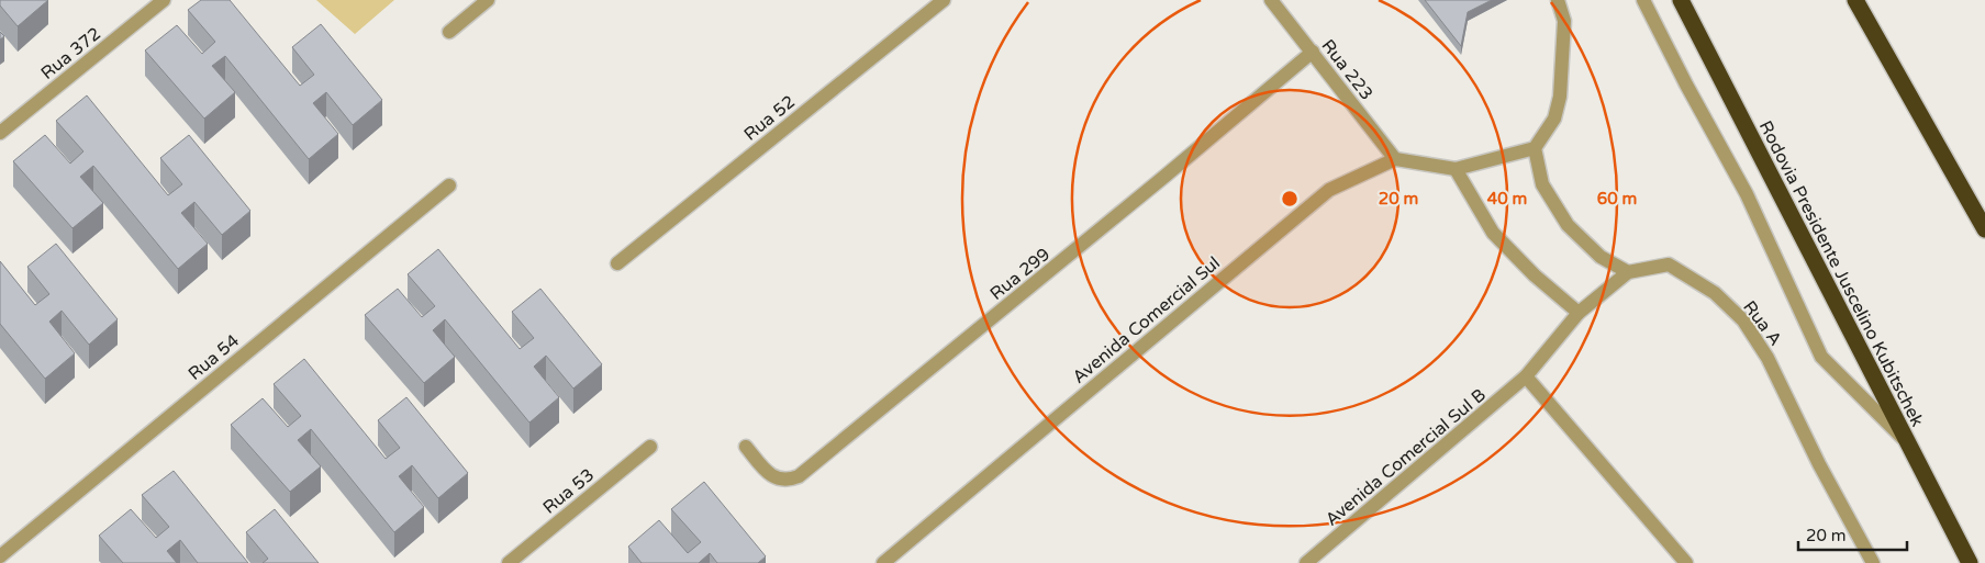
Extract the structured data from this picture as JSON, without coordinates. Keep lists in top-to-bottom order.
{
  "streets": {
    "highway": ["Rodovia Presidente Juscelino Kubitschek"],
    "street": [
      "Rua 372",
      "Rua 223",
      "Rua 52",
      "Rua 299",
      "Avenida Comercial Sul",
      "Rua A",
      "Rua 54",
      "Avenida Comercial Sul B",
      "Rua 53"
    ]
  },
  "crossings": [
    ["Rua 223", "Rua 299"],
    ["Rua 223", "Avenida Comercial Sul"],
    ["Rua A", "Avenida Comercial Sul B"]
  ],
  "scale_bar": "20 m",
  "rings": ["20 m", "40 m", "60 m"]
}
